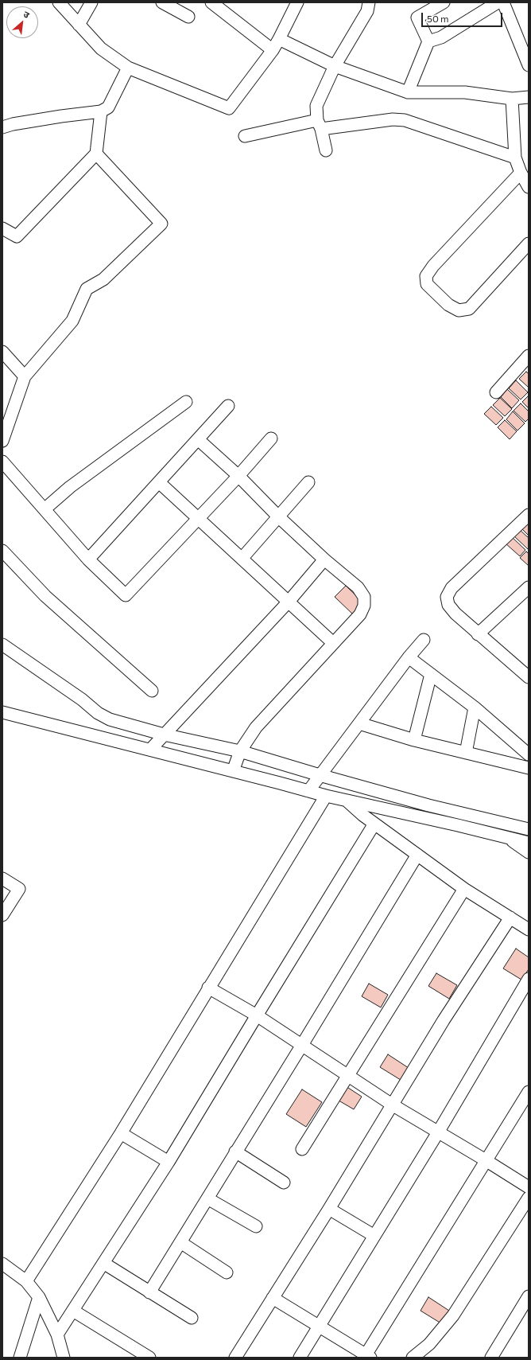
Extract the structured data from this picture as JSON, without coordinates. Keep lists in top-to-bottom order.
{
  "scale_bar": "50 m",
  "north": "top right"
}
